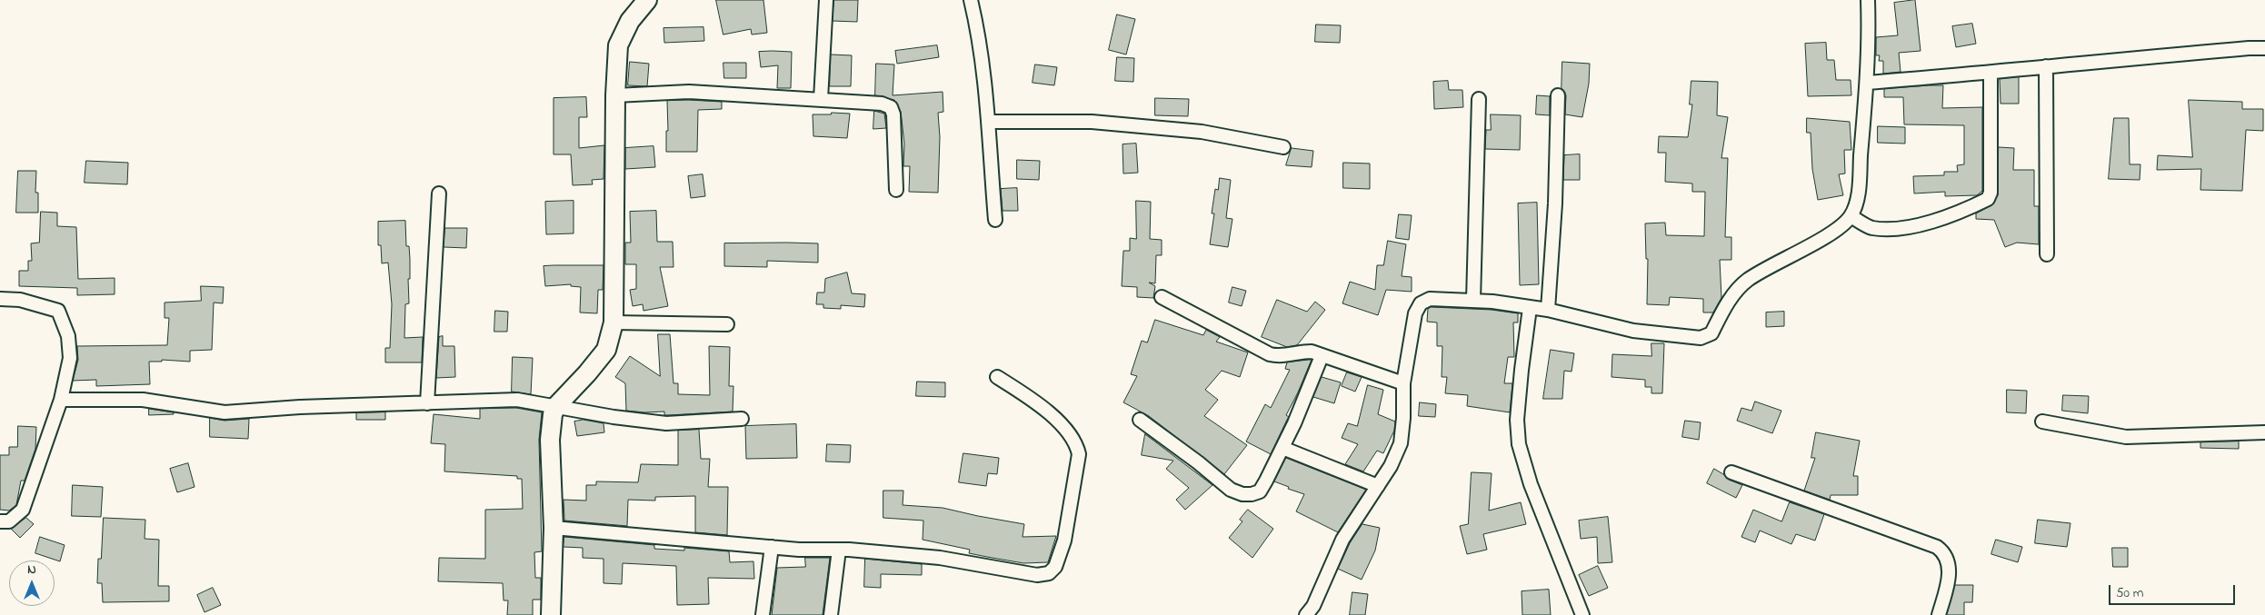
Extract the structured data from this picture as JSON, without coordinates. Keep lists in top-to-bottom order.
{
  "scale_bar": "50 m",
  "north": "top"
}
